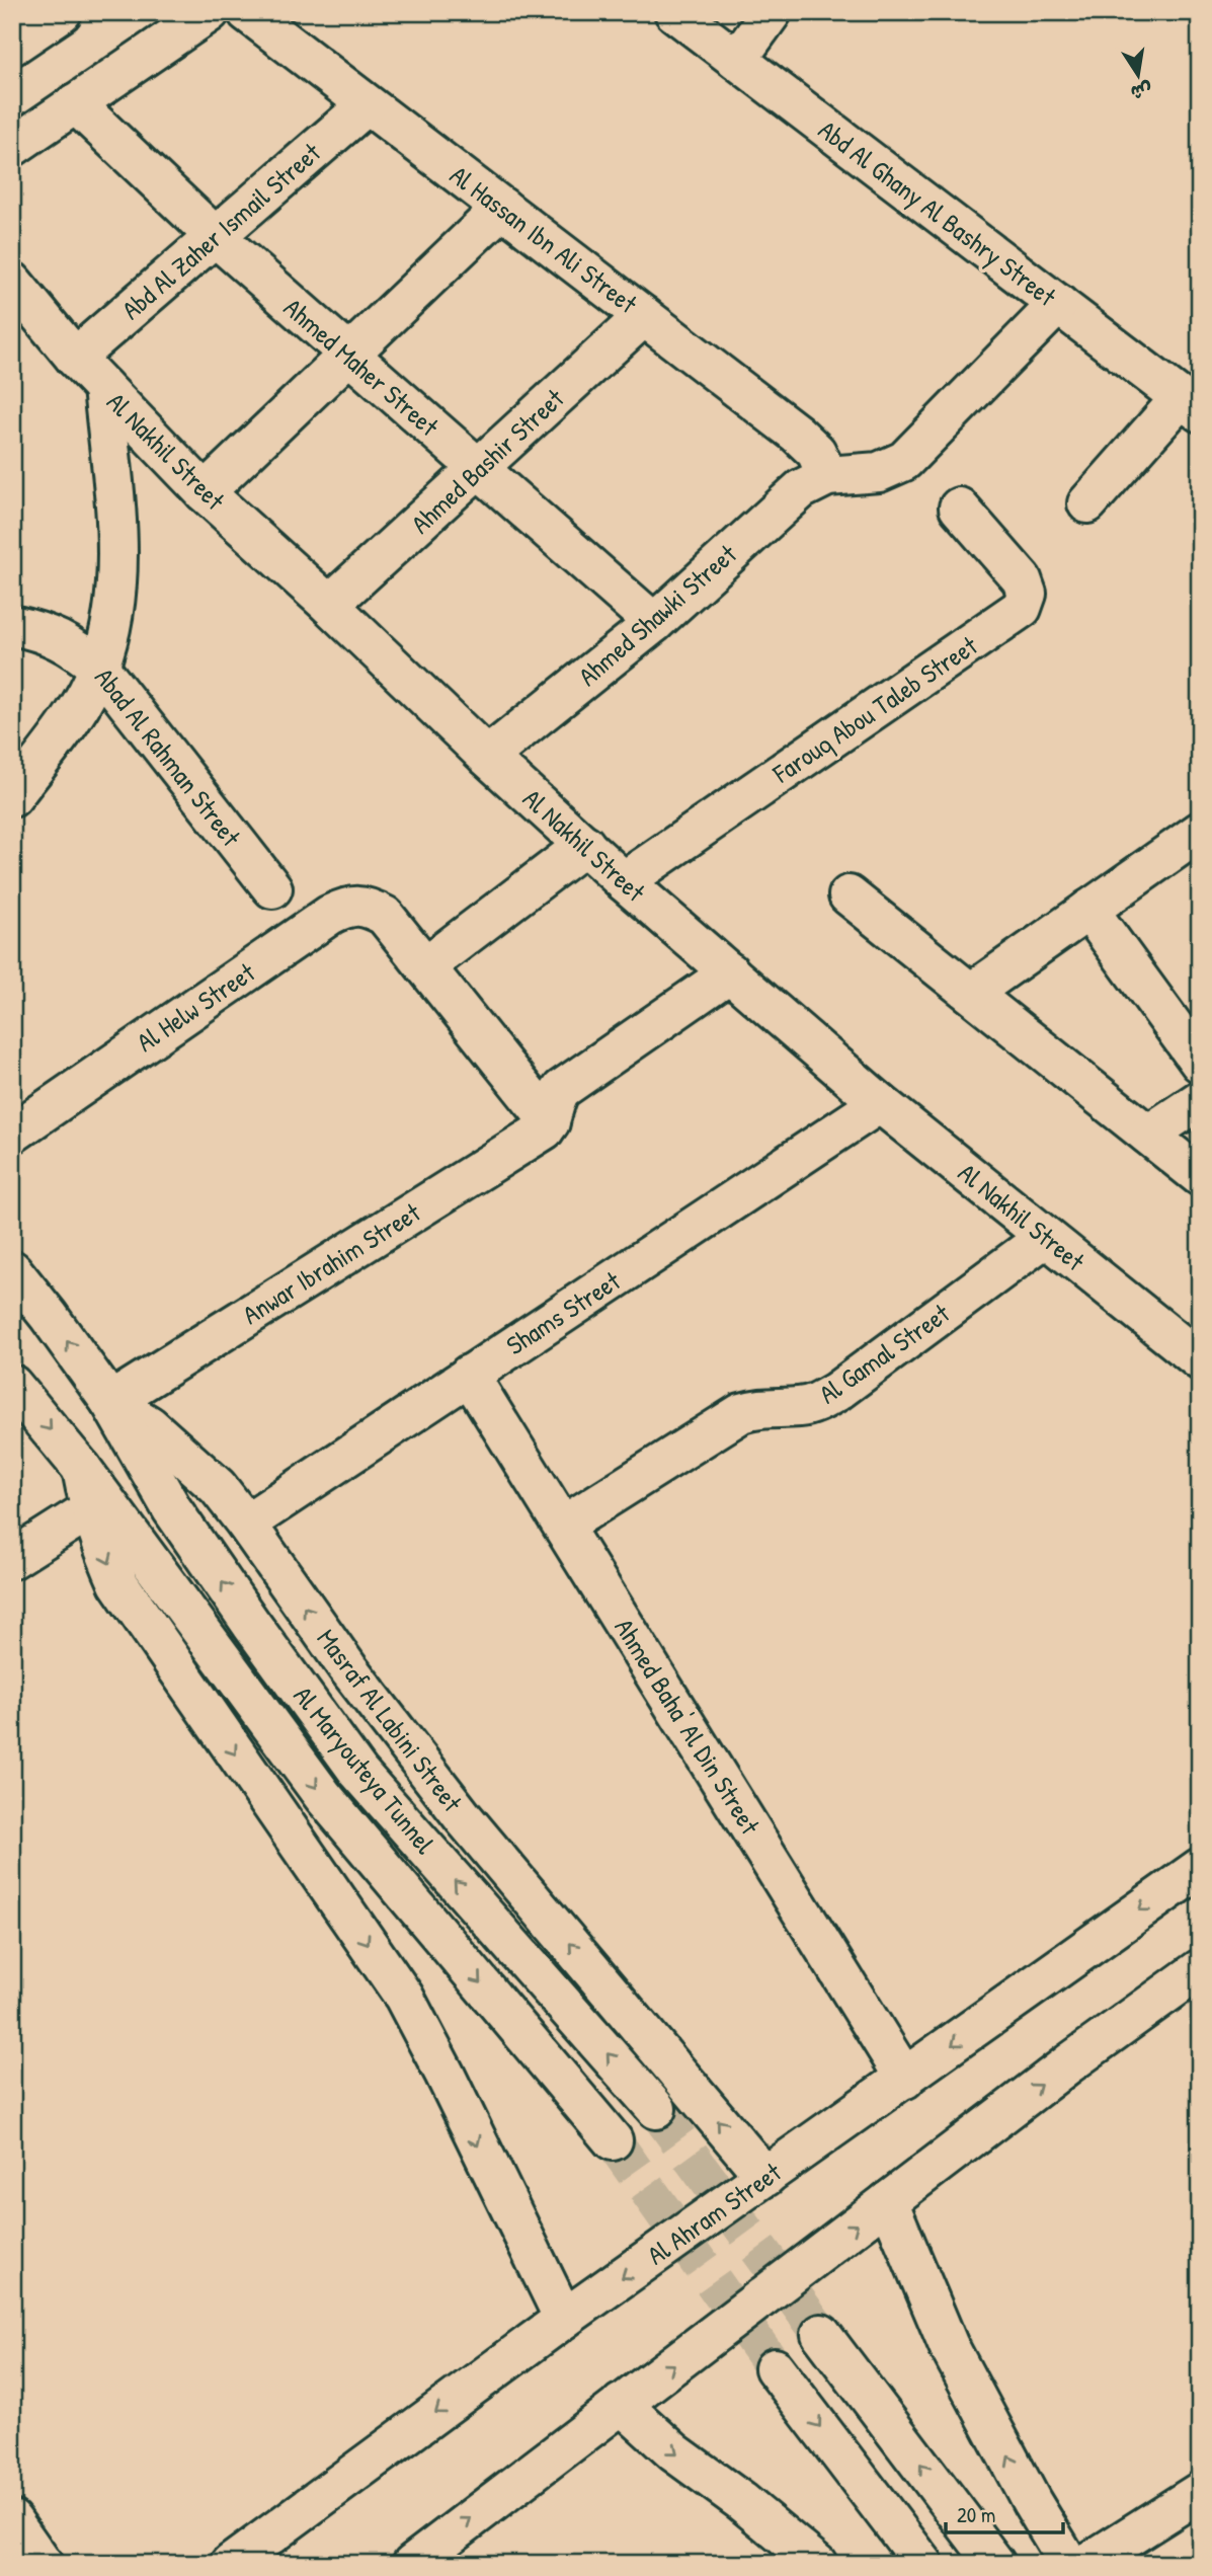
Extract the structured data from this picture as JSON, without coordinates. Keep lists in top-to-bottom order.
{
  "streets": {
    "street": [
      "Abd Al Ghany Al Bashry Street",
      "Abd Al Zaher Ismail Street",
      "Al Hassan Ibn Ali Street",
      "Ahmed Maher Street",
      "Al Nakhil Street",
      "Ahmed Bashir Street",
      "Ahmed Shawki Street",
      "Farouq Abou Taleb Street",
      "Abad Al Rahman Street",
      "Al Helw Street",
      "Anwar Ibrahim Street",
      "Shams Street",
      "Al Gamal Street",
      "Masraf Al Labini Street",
      "Ahmed Baha' Al Din Street",
      "Al Maryouteya Tunnel",
      "Al Ahram Street"
    ]
  },
  "crossings": [
    ["Abd Al Zaher Ismail Street", "Al Hassan Ibn Ali Street"],
    ["Abd Al Zaher Ismail Street", "Ahmed Maher Street"],
    ["Abd Al Zaher Ismail Street", "Al Nakhil Street"],
    ["Al Hassan Ibn Ali Street", "Ahmed Bashir Street"],
    ["Al Hassan Ibn Ali Street", "Ahmed Shawki Street"],
    ["Ahmed Maher Street", "Ahmed Bashir Street"],
    ["Ahmed Maher Street", "Ahmed Shawki Street"],
    ["Al Nakhil Street", "Ahmed Bashir Street"],
    ["Al Nakhil Street", "Ahmed Shawki Street"],
    ["Al Nakhil Street", "Farouq Abou Taleb Street"],
    ["Al Nakhil Street", "Shams Street"],
    ["Al Nakhil Street", "Al Gamal Street"],
    ["Anwar Ibrahim Street", "Masraf Al Labini Street"],
    ["Anwar Ibrahim Street", "Al Maryouteya Tunnel"],
    ["Shams Street", "Masraf Al Labini Street"],
    ["Shams Street", "Ahmed Baha' Al Din Street"],
    ["Al Gamal Street", "Ahmed Baha' Al Din Street"],
    ["Masraf Al Labini Street", "Al Maryouteya Tunnel"],
    ["Masraf Al Labini Street", "Al Ahram Street"],
    ["Ahmed Baha' Al Din Street", "Al Ahram Street"]
  ],
  "scale_bar": "20 m",
  "north": "bottom"
}
